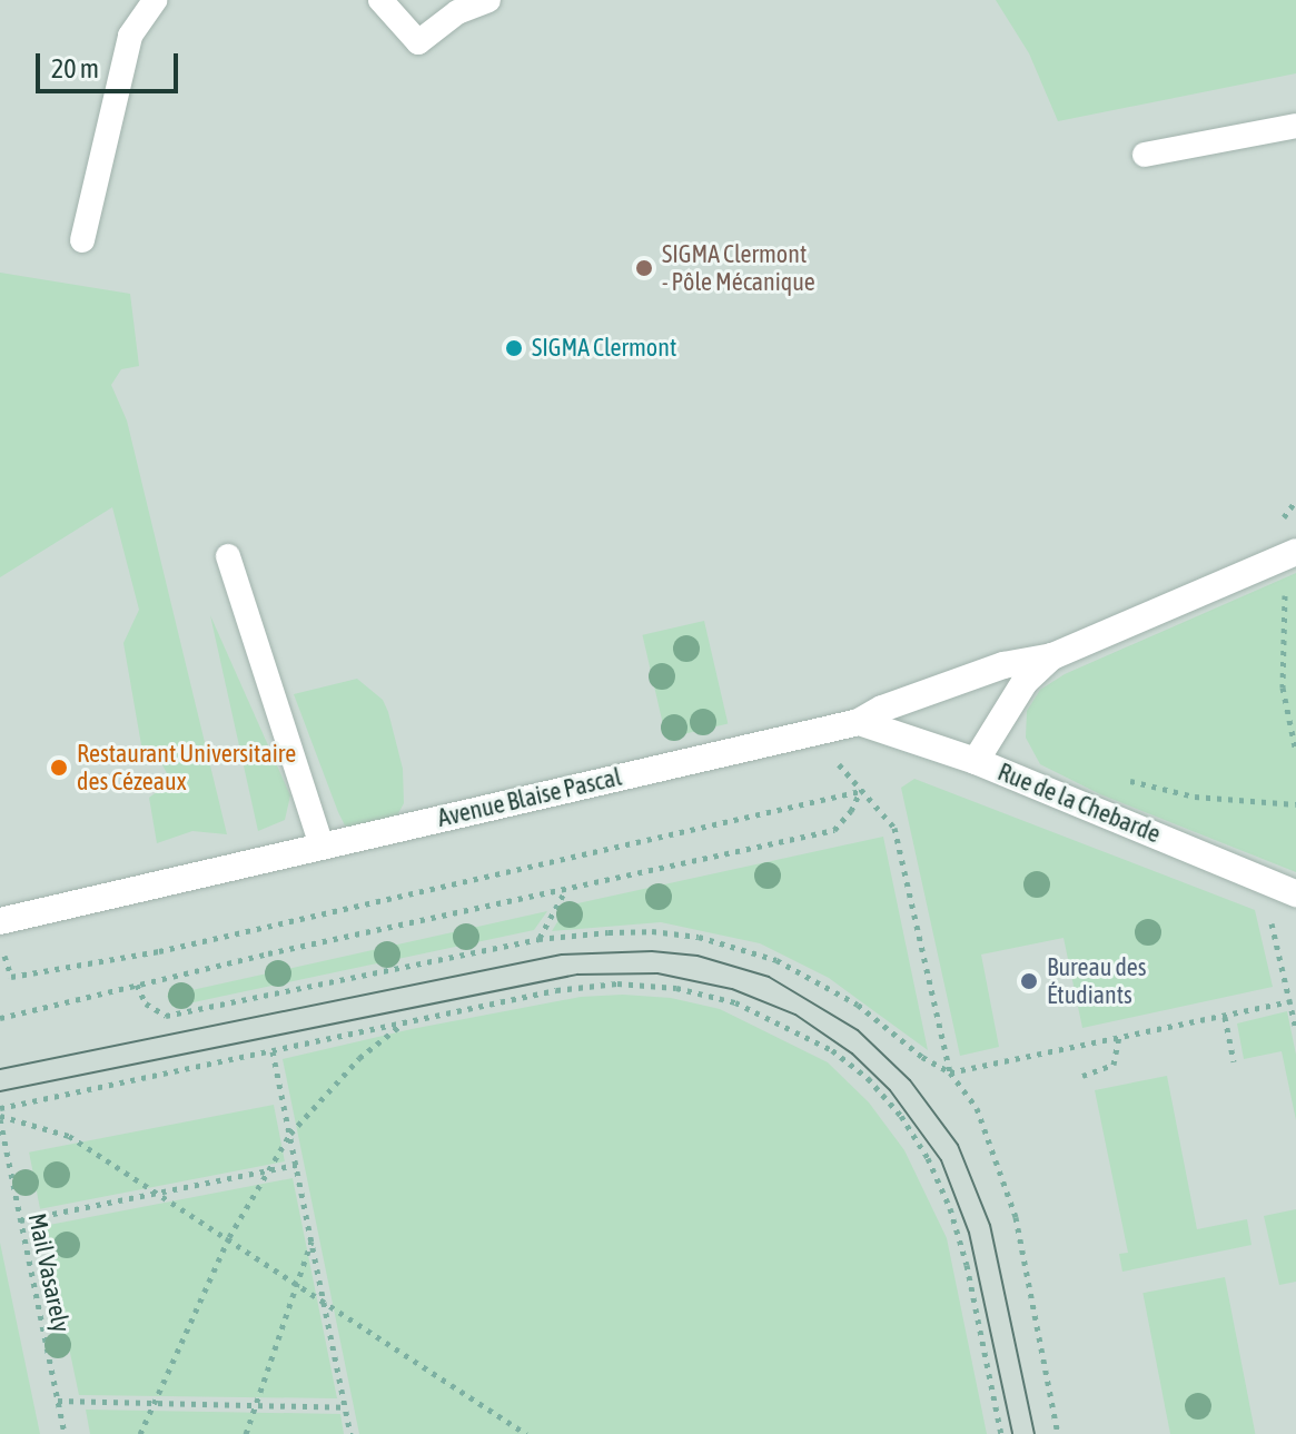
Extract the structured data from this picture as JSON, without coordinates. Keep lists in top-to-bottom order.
{
  "streets": {
    "street": ["Avenue Blaise Pascal", "Rue de la Chebarde"],
    "path": ["Mail Vasarely"]
  },
  "crossings": [
    ["Avenue Blaise Pascal", "Rue de la Chebarde"]
  ],
  "places": [
    "SIGMA Clermont - Pôle Mécanique",
    "SIGMA Clermont",
    "Restaurant Universitaire des Cézeaux",
    "Bureau des Étudiants"
  ],
  "scale_bar": "20 m"
}
